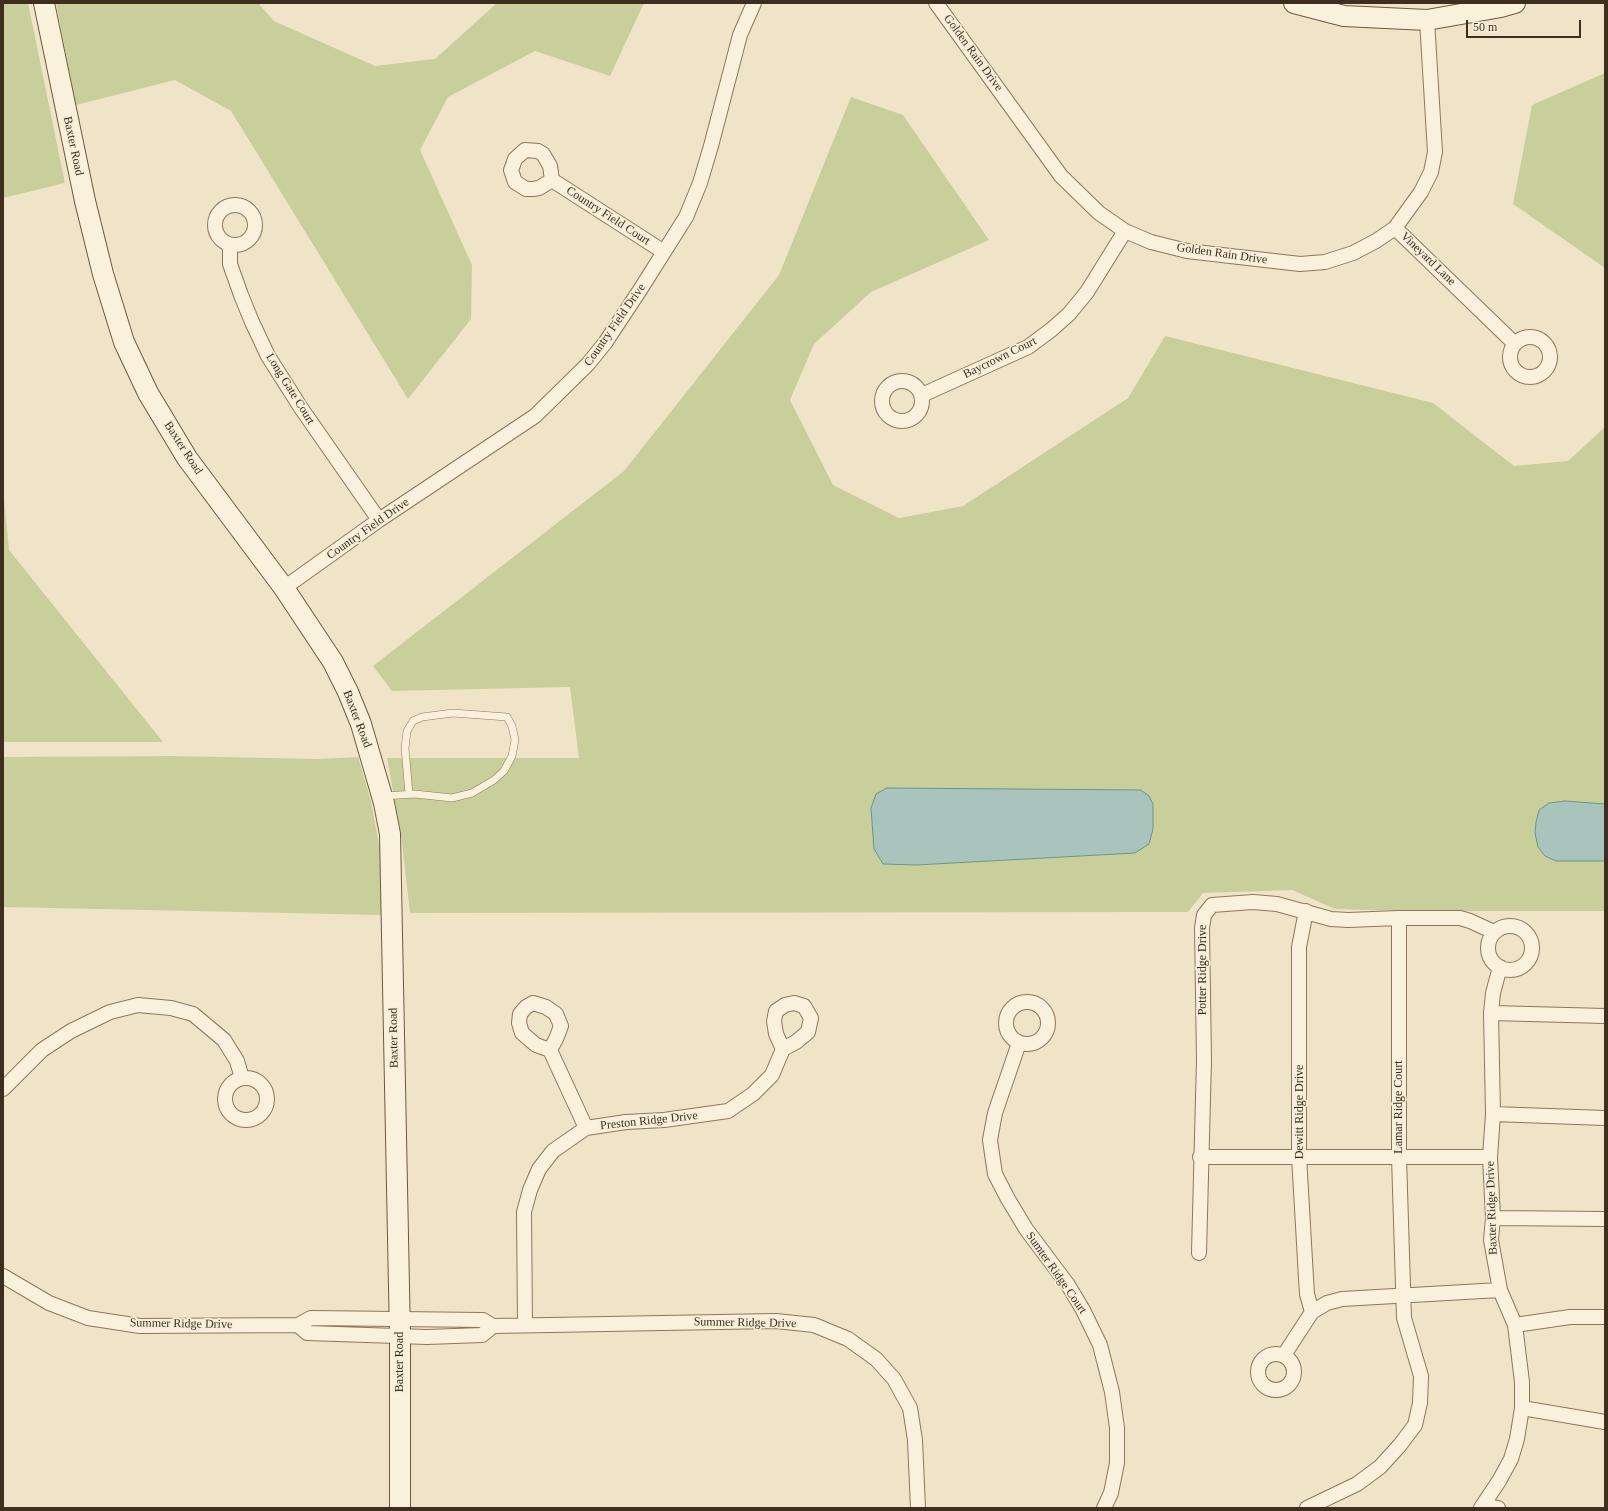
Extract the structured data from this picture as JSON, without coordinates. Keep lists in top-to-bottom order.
{
  "streets": {
    "main road": ["Baxter Road"],
    "street": [
      "Golden Rain Drive",
      "Country Field Court",
      "Vineyard Lane",
      "Country Field Drive",
      "Baycrown Court",
      "Long Gate Court",
      "Potter Ridge Drive",
      "Lamar Ridge Court",
      "Dewitt Ridge Drive",
      "Preston Ridge Drive",
      "Baxter Ridge Drive",
      "Sumter Ridge Court",
      "Summer Ridge Drive"
    ]
  },
  "crossings": [
    ["Golden Rain Drive", "Vineyard Lane"],
    ["Golden Rain Drive", "Baycrown Court"],
    ["Baxter Road", "Country Field Drive"],
    ["Baxter Road", "Summer Ridge Drive"],
    ["Country Field Court", "Country Field Drive"],
    ["Country Field Drive", "Long Gate Court"],
    ["Potter Ridge Drive", "Lamar Ridge Court"],
    ["Potter Ridge Drive", "Dewitt Ridge Drive"],
    ["Potter Ridge Drive", "Baxter Ridge Drive"],
    ["Preston Ridge Drive", "Summer Ridge Drive"]
  ],
  "scale_bar": "50 m"
}
